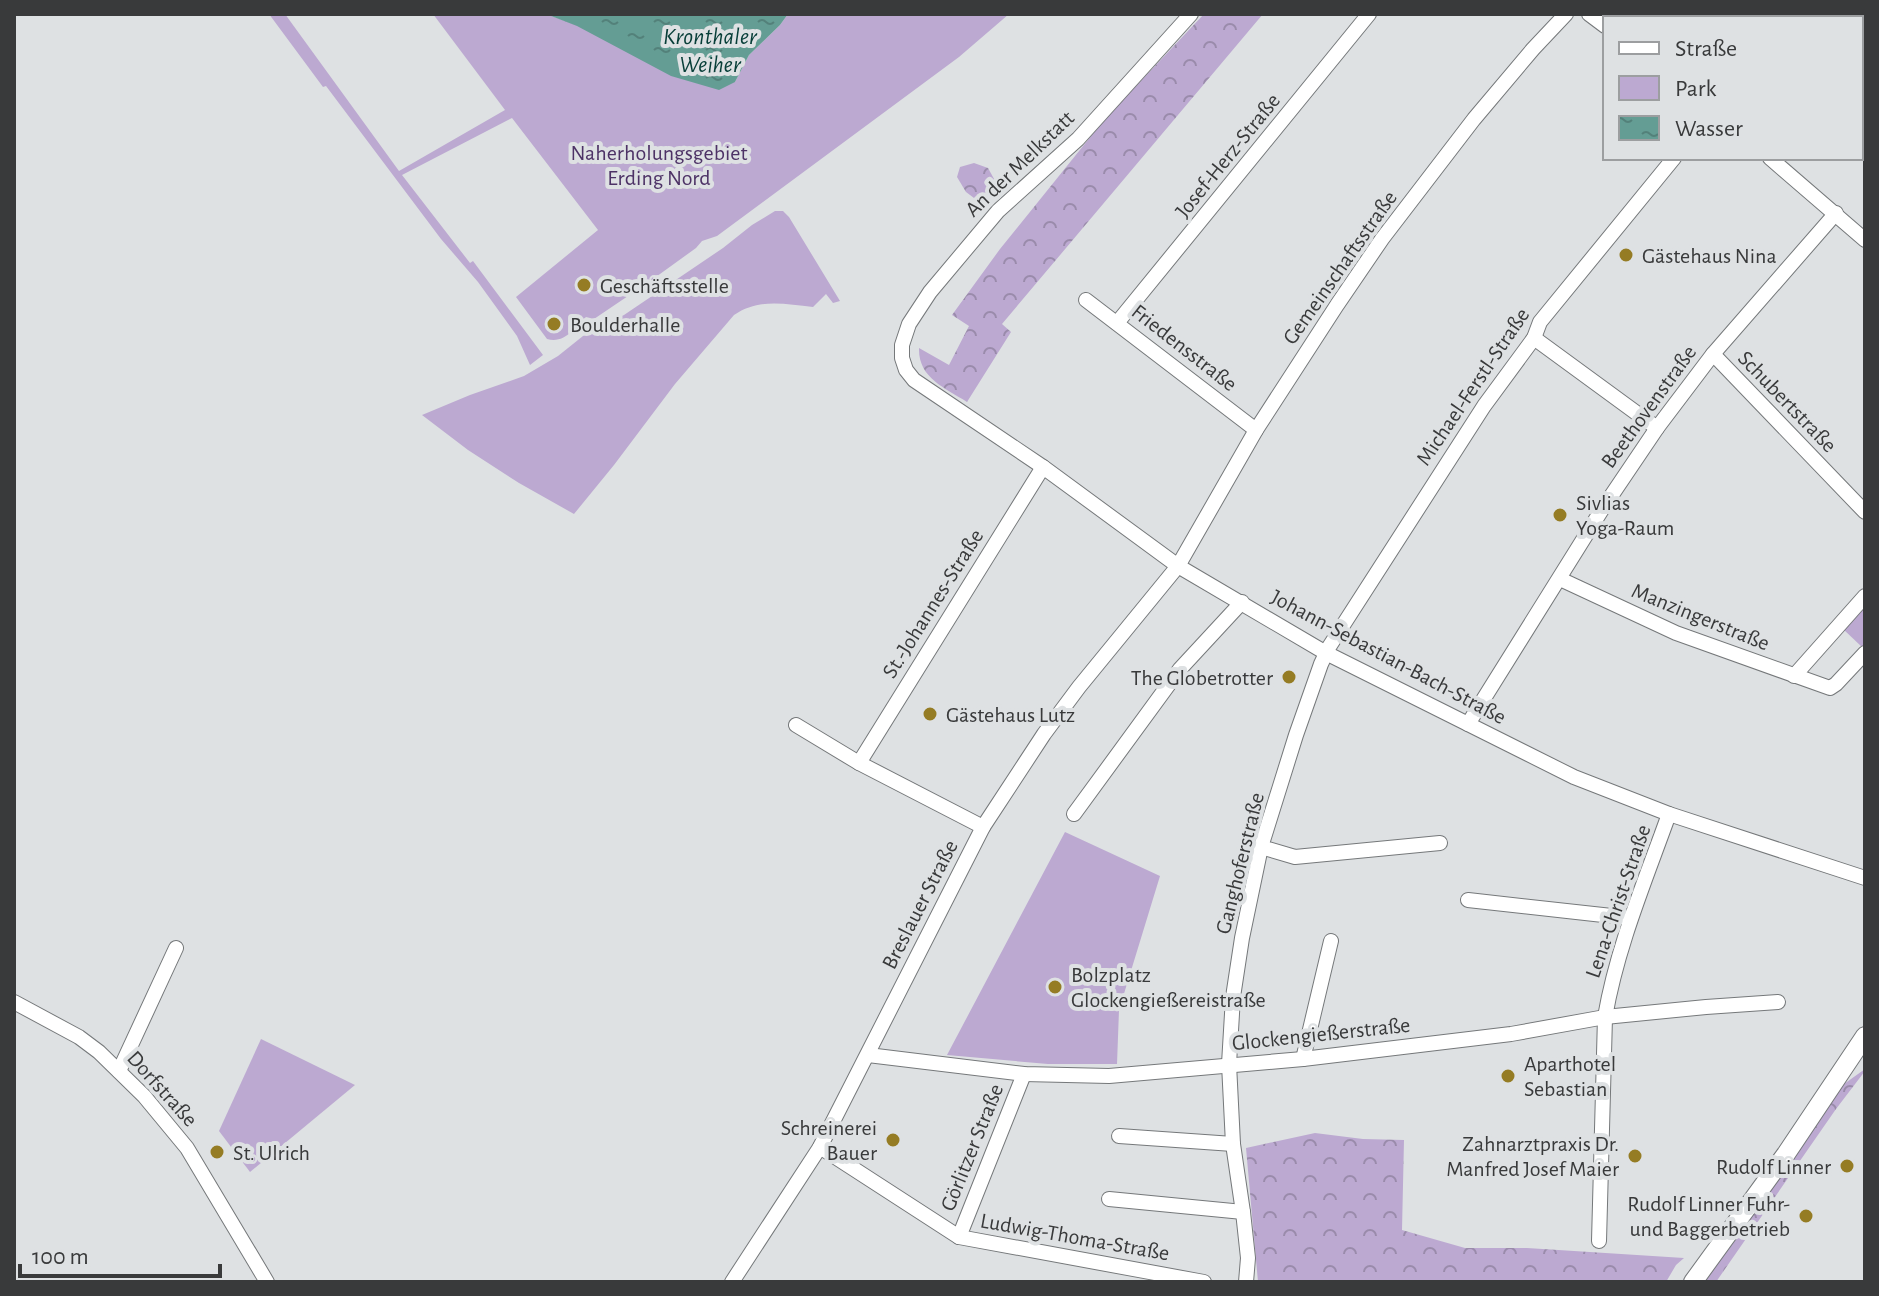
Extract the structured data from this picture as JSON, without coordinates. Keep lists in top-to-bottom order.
{
  "streets": {
    "street": [
      "Josef-Herz-Straße",
      "An der Melkstatt",
      "Gemeinschaftsstraße",
      "Friedensstraße",
      "Michael-Ferstl-Straße",
      "Schubertstraße",
      "Beethovenstraße",
      "St.-Johannes-Straße",
      "Manzingerstraße",
      "Johann-Sebastian-Bach-Straße",
      "Ganghoferstraße",
      "Lena-Christ-Straße",
      "Breslauer Straße",
      "Glockengießerstraße",
      "Dorfstraße",
      "Görlitzer Straße",
      "Ludwig-Thoma-Straße"
    ]
  },
  "crossings": [
    ["Josef-Herz-Straße", "Friedensstraße"],
    ["An der Melkstatt", "Johann-Sebastian-Bach-Straße"],
    ["Gemeinschaftsstraße", "Friedensstraße"],
    ["Gemeinschaftsstraße", "Johann-Sebastian-Bach-Straße"],
    ["Gemeinschaftsstraße", "Breslauer Straße"],
    ["Michael-Ferstl-Straße", "Johann-Sebastian-Bach-Straße"],
    ["Michael-Ferstl-Straße", "Ganghoferstraße"],
    ["Schubertstraße", "Beethovenstraße"],
    ["Beethovenstraße", "Manzingerstraße"],
    ["Beethovenstraße", "Johann-Sebastian-Bach-Straße"],
    ["St.-Johannes-Straße", "Johann-Sebastian-Bach-Straße"],
    ["Johann-Sebastian-Bach-Straße", "Ganghoferstraße"],
    ["Johann-Sebastian-Bach-Straße", "Lena-Christ-Straße"],
    ["Johann-Sebastian-Bach-Straße", "Breslauer Straße"],
    ["Ganghoferstraße", "Glockengießerstraße"],
    ["Lena-Christ-Straße", "Glockengießerstraße"],
    ["Breslauer Straße", "Glockengießerstraße"],
    ["Breslauer Straße", "Ludwig-Thoma-Straße"],
    ["Glockengießerstraße", "Görlitzer Straße"],
    ["Görlitzer Straße", "Ludwig-Thoma-Straße"]
  ],
  "water": ["Kronthaler Weiher"],
  "parks": ["Naherholungsgebiet Erding Nord"],
  "places": [
    "Gästehaus Nina",
    "Geschäftsstelle",
    "Boulderhalle",
    "Sivlias Yoga-Raum",
    "The Globetrotter",
    "Gästehaus Lutz",
    "Bolzplatz Glockengießereistraße",
    "Aparthotel Sebastian",
    "Schreinerei Bauer",
    "St. Ulrich",
    "Zahnarztpraxis Dr. Manfred Josef Maier",
    "Rudolf Linner",
    "Rudolf Linner Fuhr- und Baggerbetrieb"
  ],
  "legend": ["Straße", "Park", "Wasser"],
  "scale_bar": "100 m"
}
